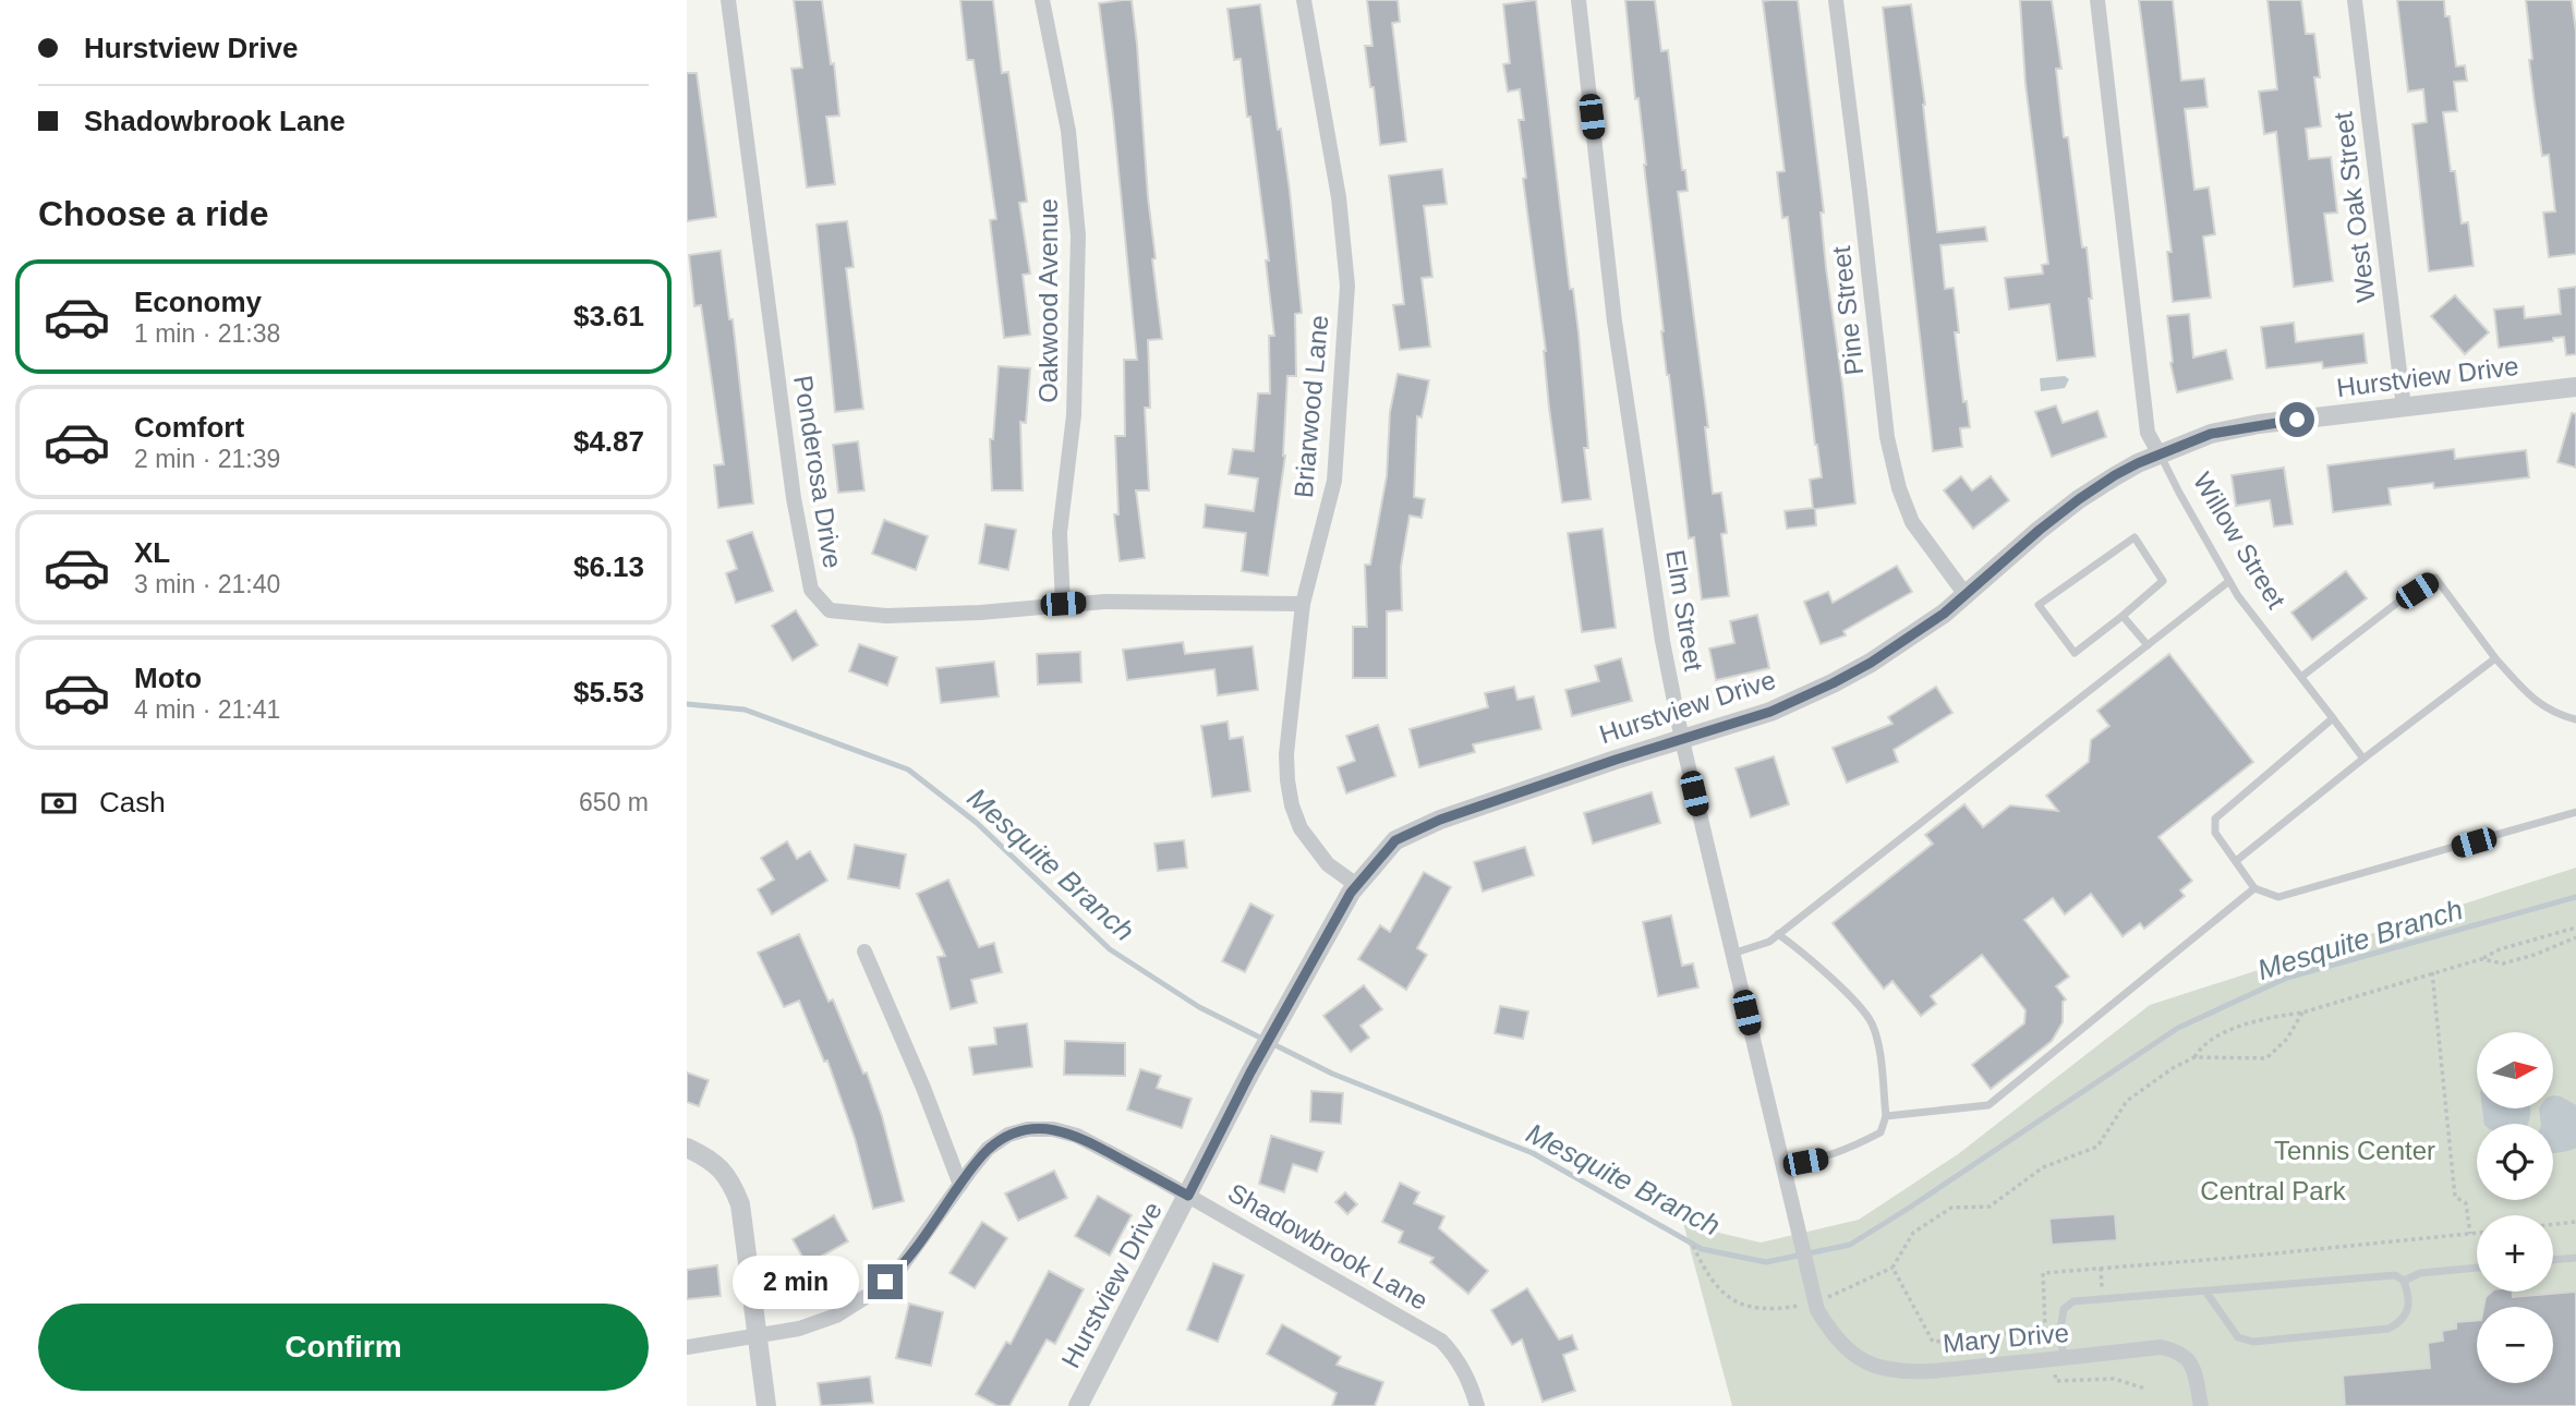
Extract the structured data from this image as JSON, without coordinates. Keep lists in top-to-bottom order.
{
  "streets": {
    "street": [
      "West Oak Street",
      "Oakwood Avenue",
      "Pine Street",
      "Hurstview Drive",
      "Briarwood Lane",
      "Ponderosa Drive",
      "Willow Street",
      "Elm Street",
      "Shadowbrook Lane",
      "Mary Drive"
    ]
  },
  "crossings": [
    ["West Oak Street", "Hurstview Drive"],
    ["Oakwood Avenue", "Ponderosa Drive"],
    ["Pine Street", "Hurstview Drive"],
    ["Hurstview Drive", "Briarwood Lane"],
    ["Hurstview Drive", "Willow Street"],
    ["Hurstview Drive", "Elm Street"],
    ["Hurstview Drive", "Shadowbrook Lane"],
    ["Briarwood Lane", "Ponderosa Drive"],
    ["Elm Street", "Mary Drive"]
  ],
  "water": ["Mesquite Branch"],
  "parks": ["Tennis Center", "Central Park"],
  "north": "right",
  "page": {
    "banner": ["Hurstview Drive", "Shadowbrook Lane"],
    "heading": "Choose a ride",
    "list": [
      {
        "name": "Economy",
        "note": "1 min · 21:38",
        "value": "$3.61"
      },
      {
        "name": "Comfort",
        "note": "2 min · 21:39",
        "value": "$4.87"
      },
      {
        "name": "XL",
        "note": "3 min · 21:40",
        "value": "$6.13"
      },
      {
        "name": "Moto",
        "note": "4 min · 21:41",
        "value": "$5.53"
      }
    ],
    "pay": ["Cash", "650 m"],
    "map_buttons": ["+", "−"],
    "bubble": "2 min",
    "buttons": "Confirm"
  }
}
